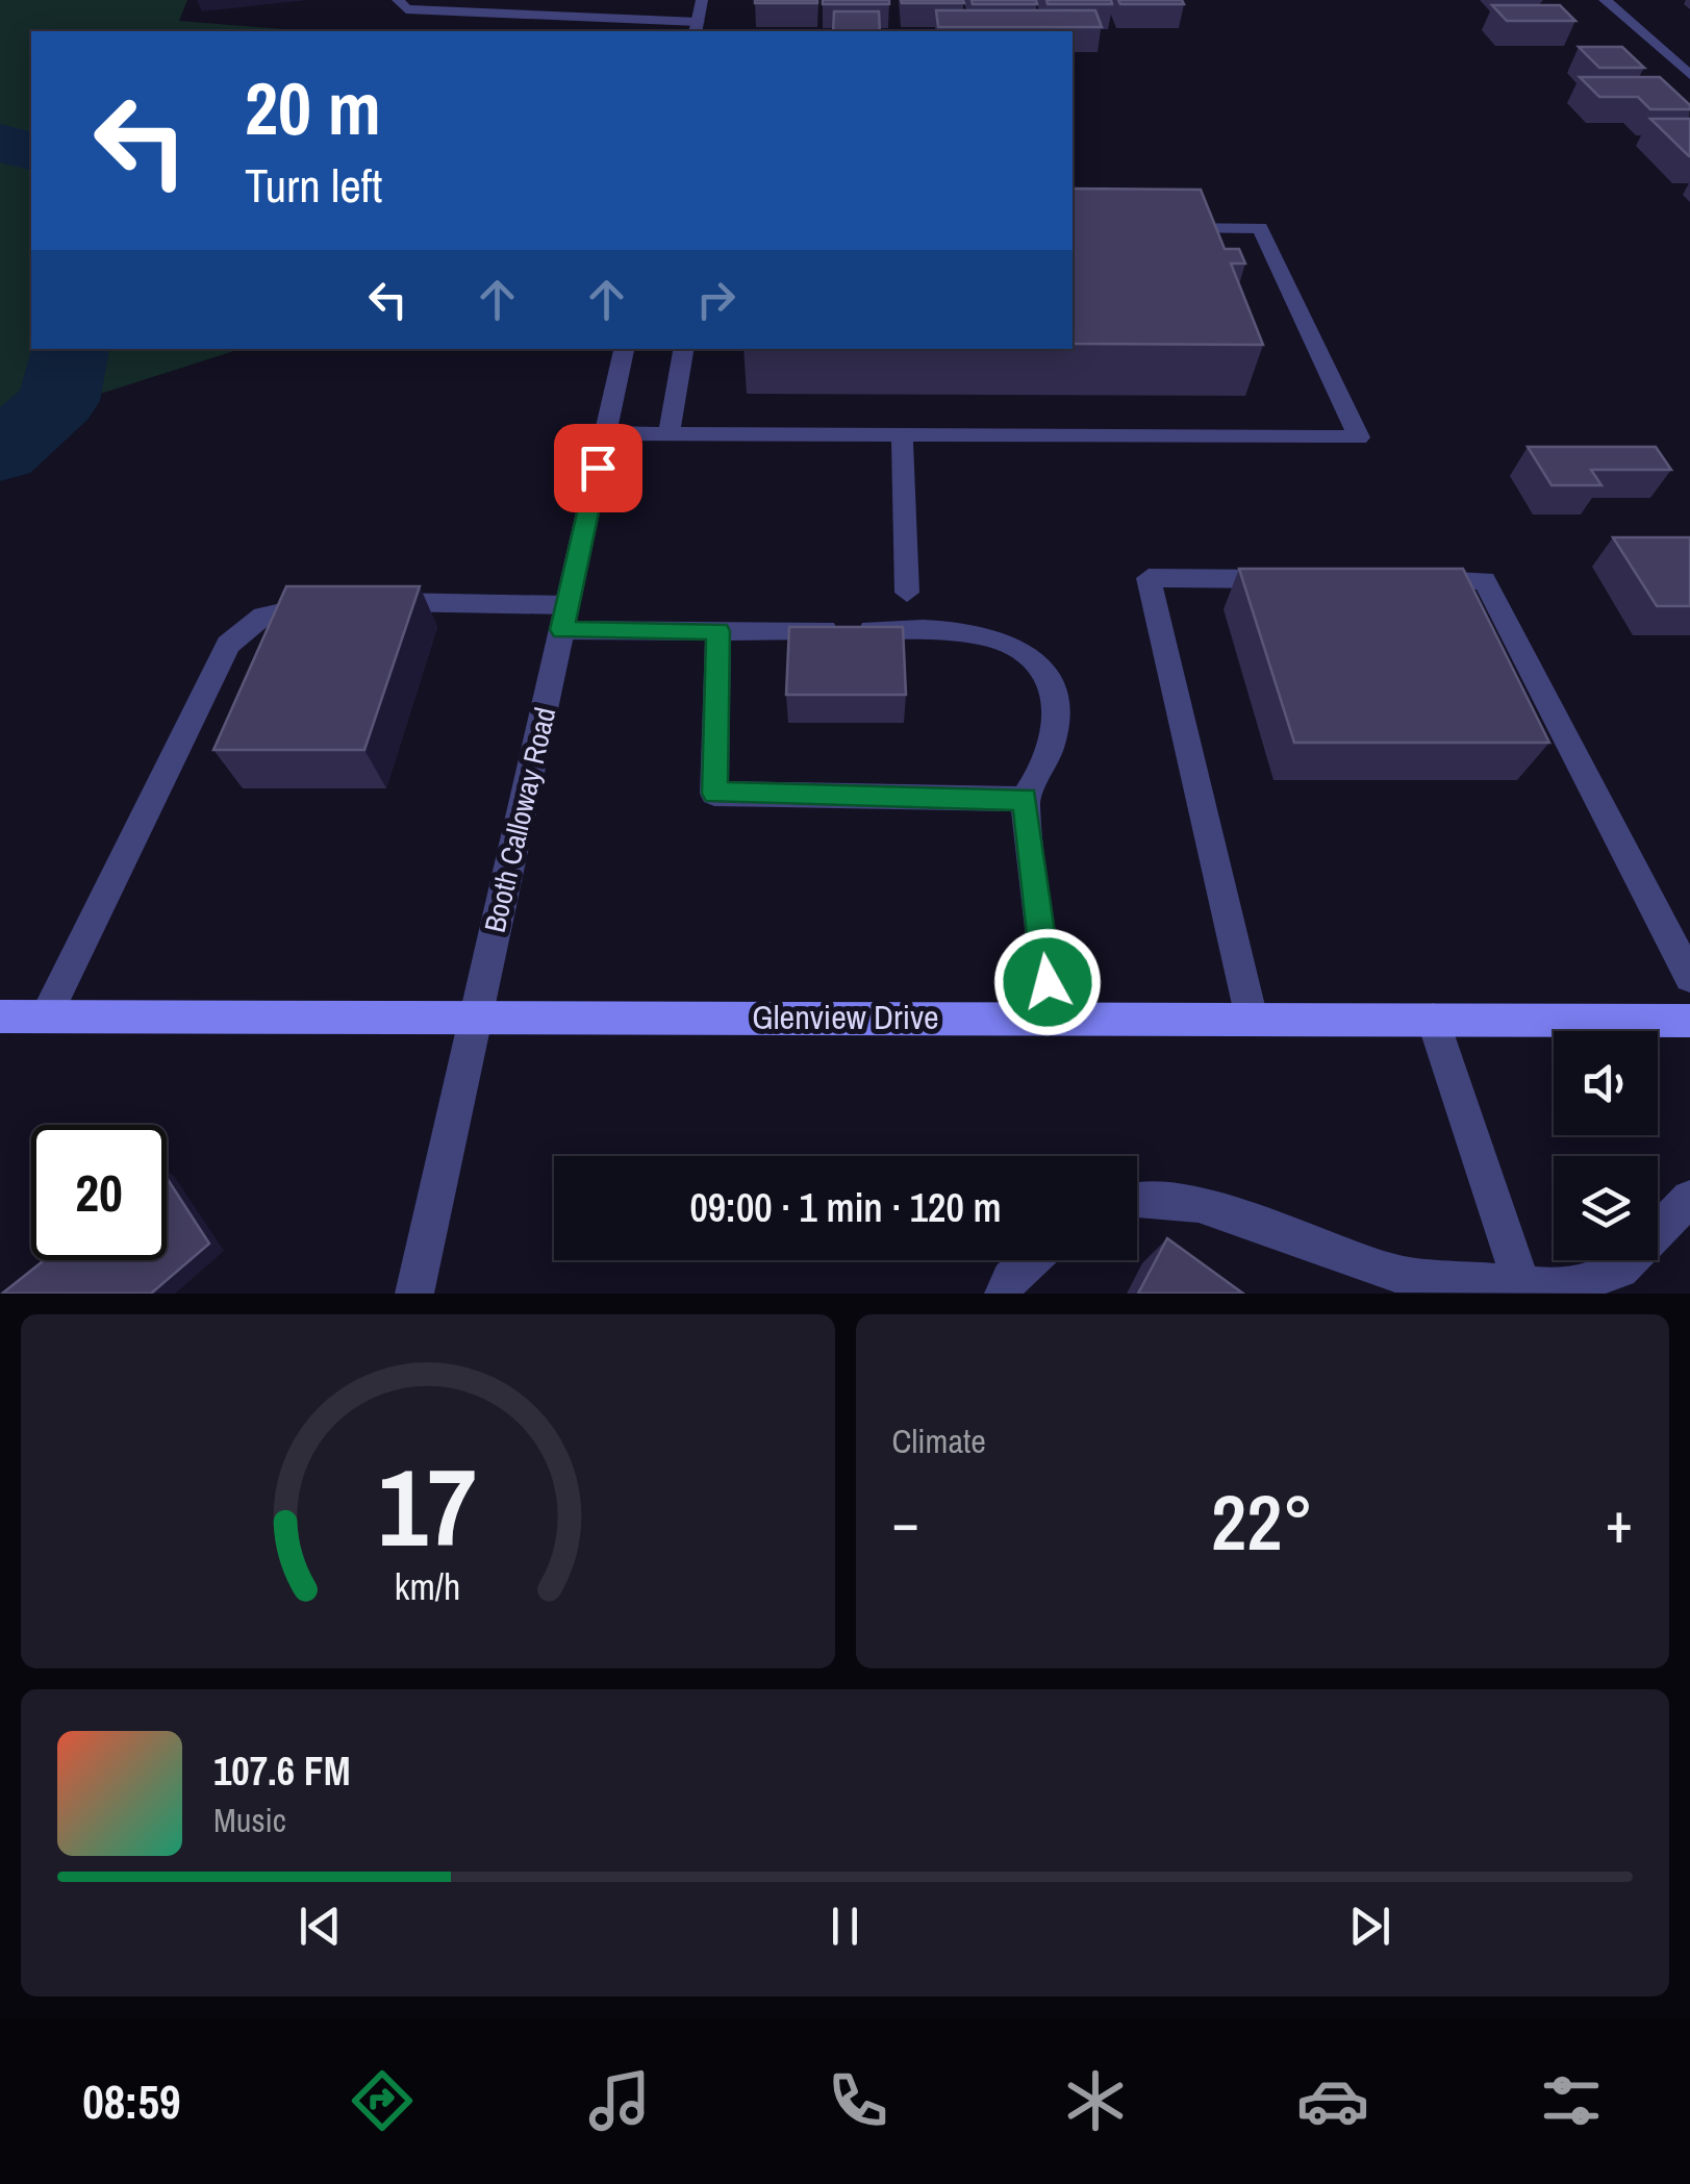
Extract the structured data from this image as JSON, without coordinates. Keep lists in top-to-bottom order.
{
  "streets": {
    "main road": ["Glenview Drive"],
    "street": ["Booth Calloway Road"]
  },
  "crossings": [
    ["Booth Calloway Road", "Glenview Drive"]
  ],
  "page": {
    "turn": ["20 m", "Turn left"],
    "limit": "20",
    "trip": "09:00 · 1 min · 120 m",
    "tile": "Climate",
    "heat": ["−", "22°", "+"],
    "song": ["107.6 FM", "Music"],
    "tabs": "08:59",
    "gauge": ["17", "km/h"]
  }
}
